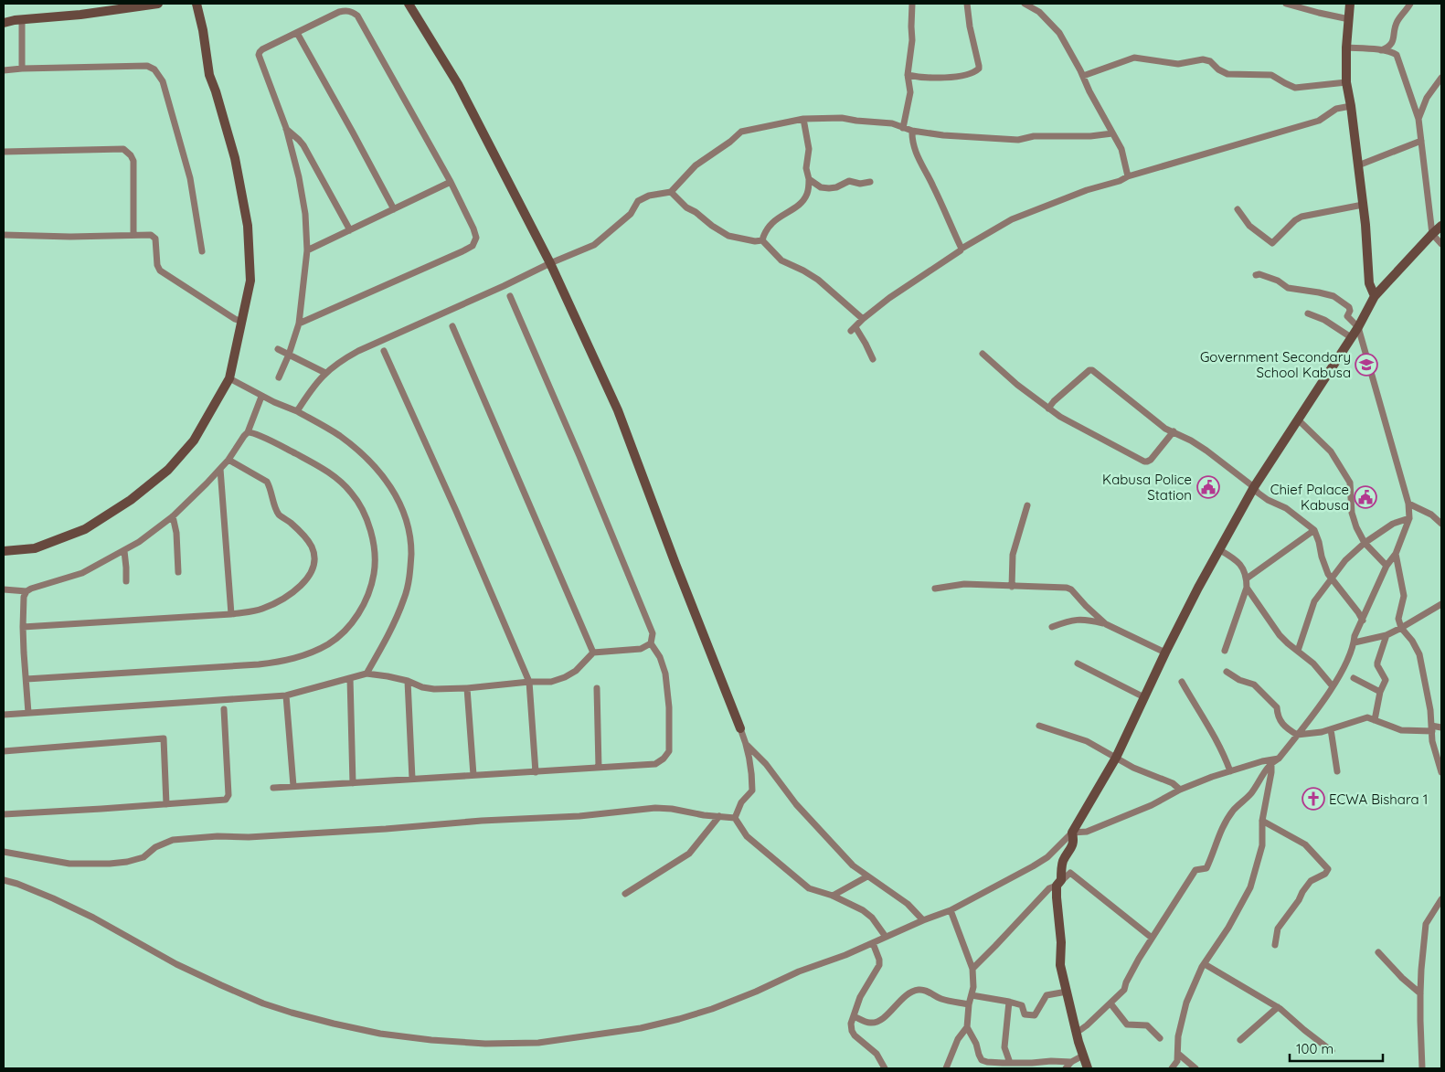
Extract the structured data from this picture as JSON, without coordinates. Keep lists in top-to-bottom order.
{
  "places": {
    "school or university": ["Government Secondary School Kabusa"],
    "public building": ["Kabusa Police Station", "Chief Palace Kabusa"],
    "church": ["ECWA Bishara 1"]
  },
  "scale_bar": "100 m"
}
